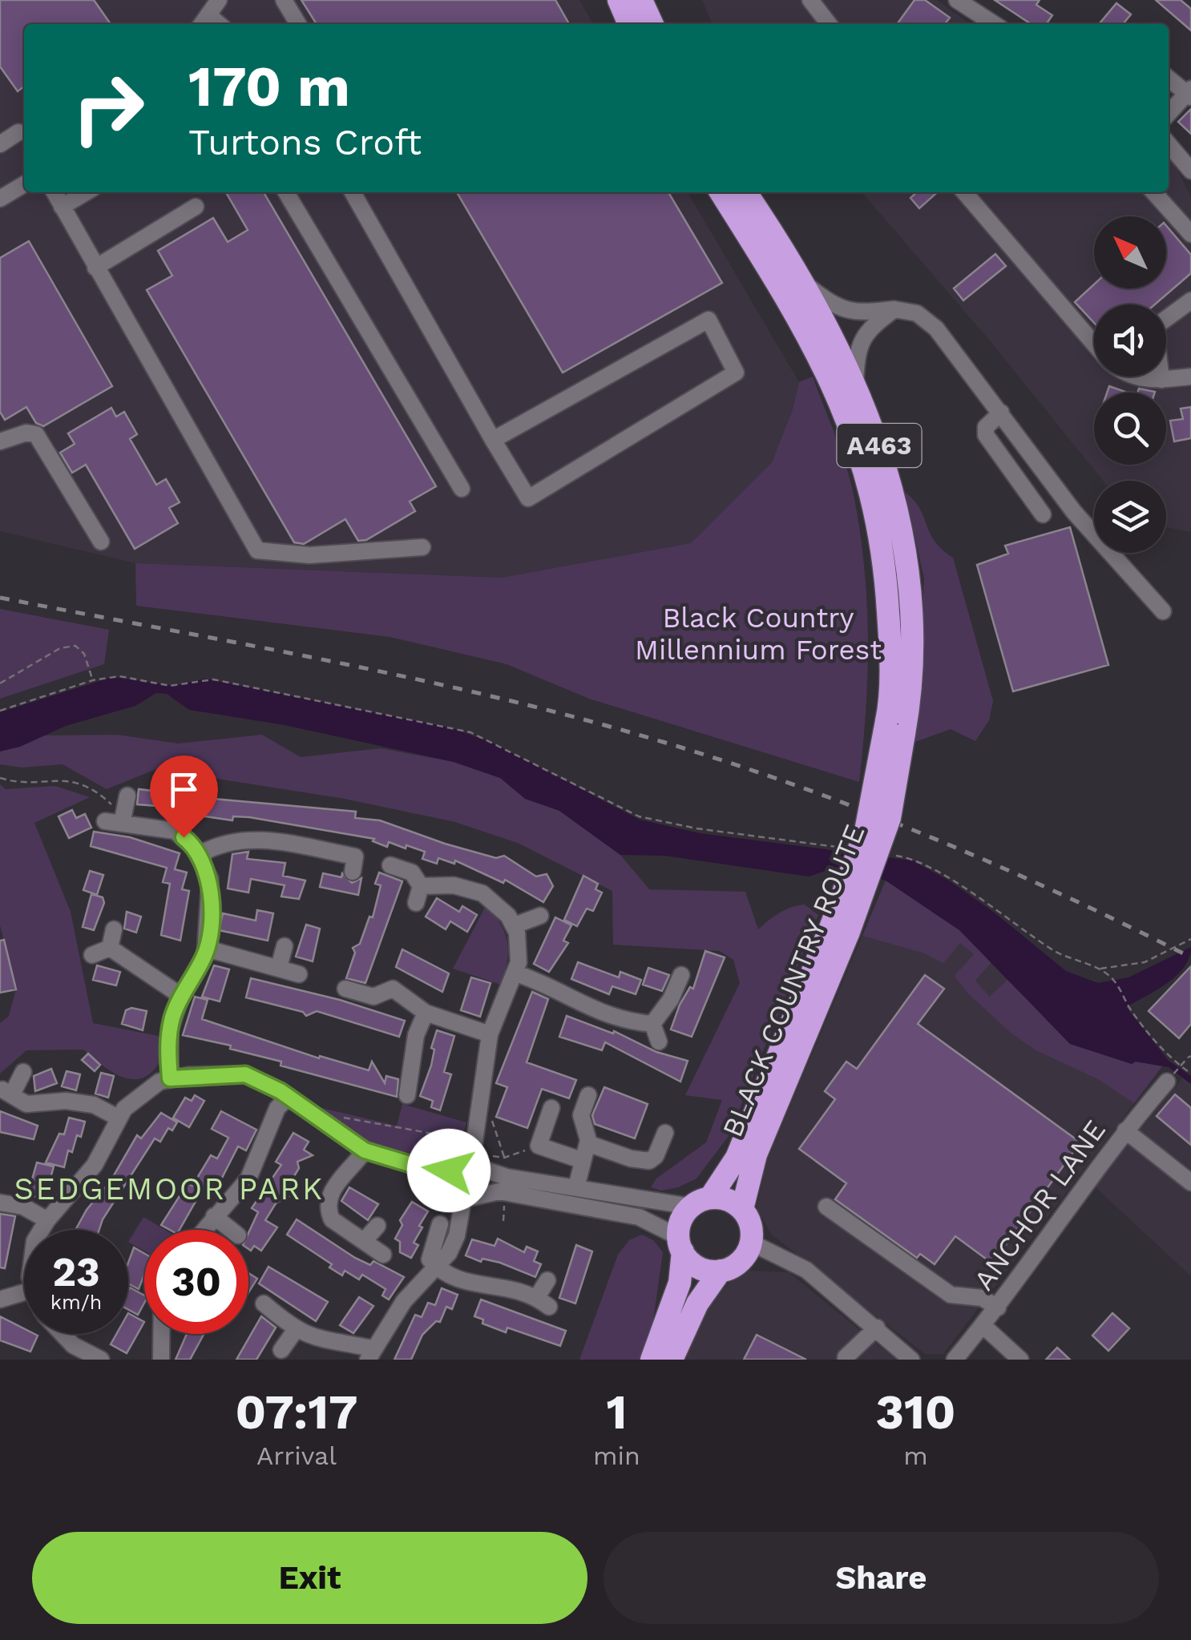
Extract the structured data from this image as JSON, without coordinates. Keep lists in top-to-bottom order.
{
  "streets": {
    "highway": ["A463", "BLACK COUNTRY ROUTE"],
    "street": ["ANCHOR LANE"]
  },
  "districts": ["SEDGEMOOR PARK"],
  "parks": ["Black Country Millennium Forest"],
  "north": "top left",
  "page": {
    "turn": ["170 m", "Turtons Croft"],
    "speed": "23 km/h",
    "limit": "30",
    "eta": [
      "07:17",
      "Arrival",
      "1",
      "min",
      "310",
      "m"
    ],
    "buttons": ["Exit", "Share"]
  }
}
